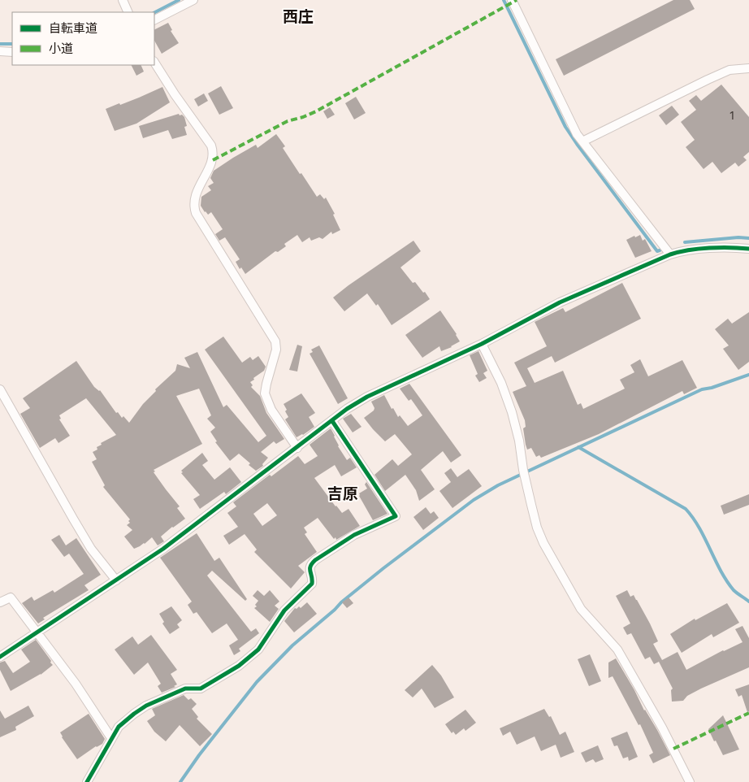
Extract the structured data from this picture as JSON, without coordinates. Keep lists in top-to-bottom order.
{
  "districts": ["西庄", "吉原"],
  "house_numbers": ["1"],
  "legend": ["自転車道", "小道"]
}
